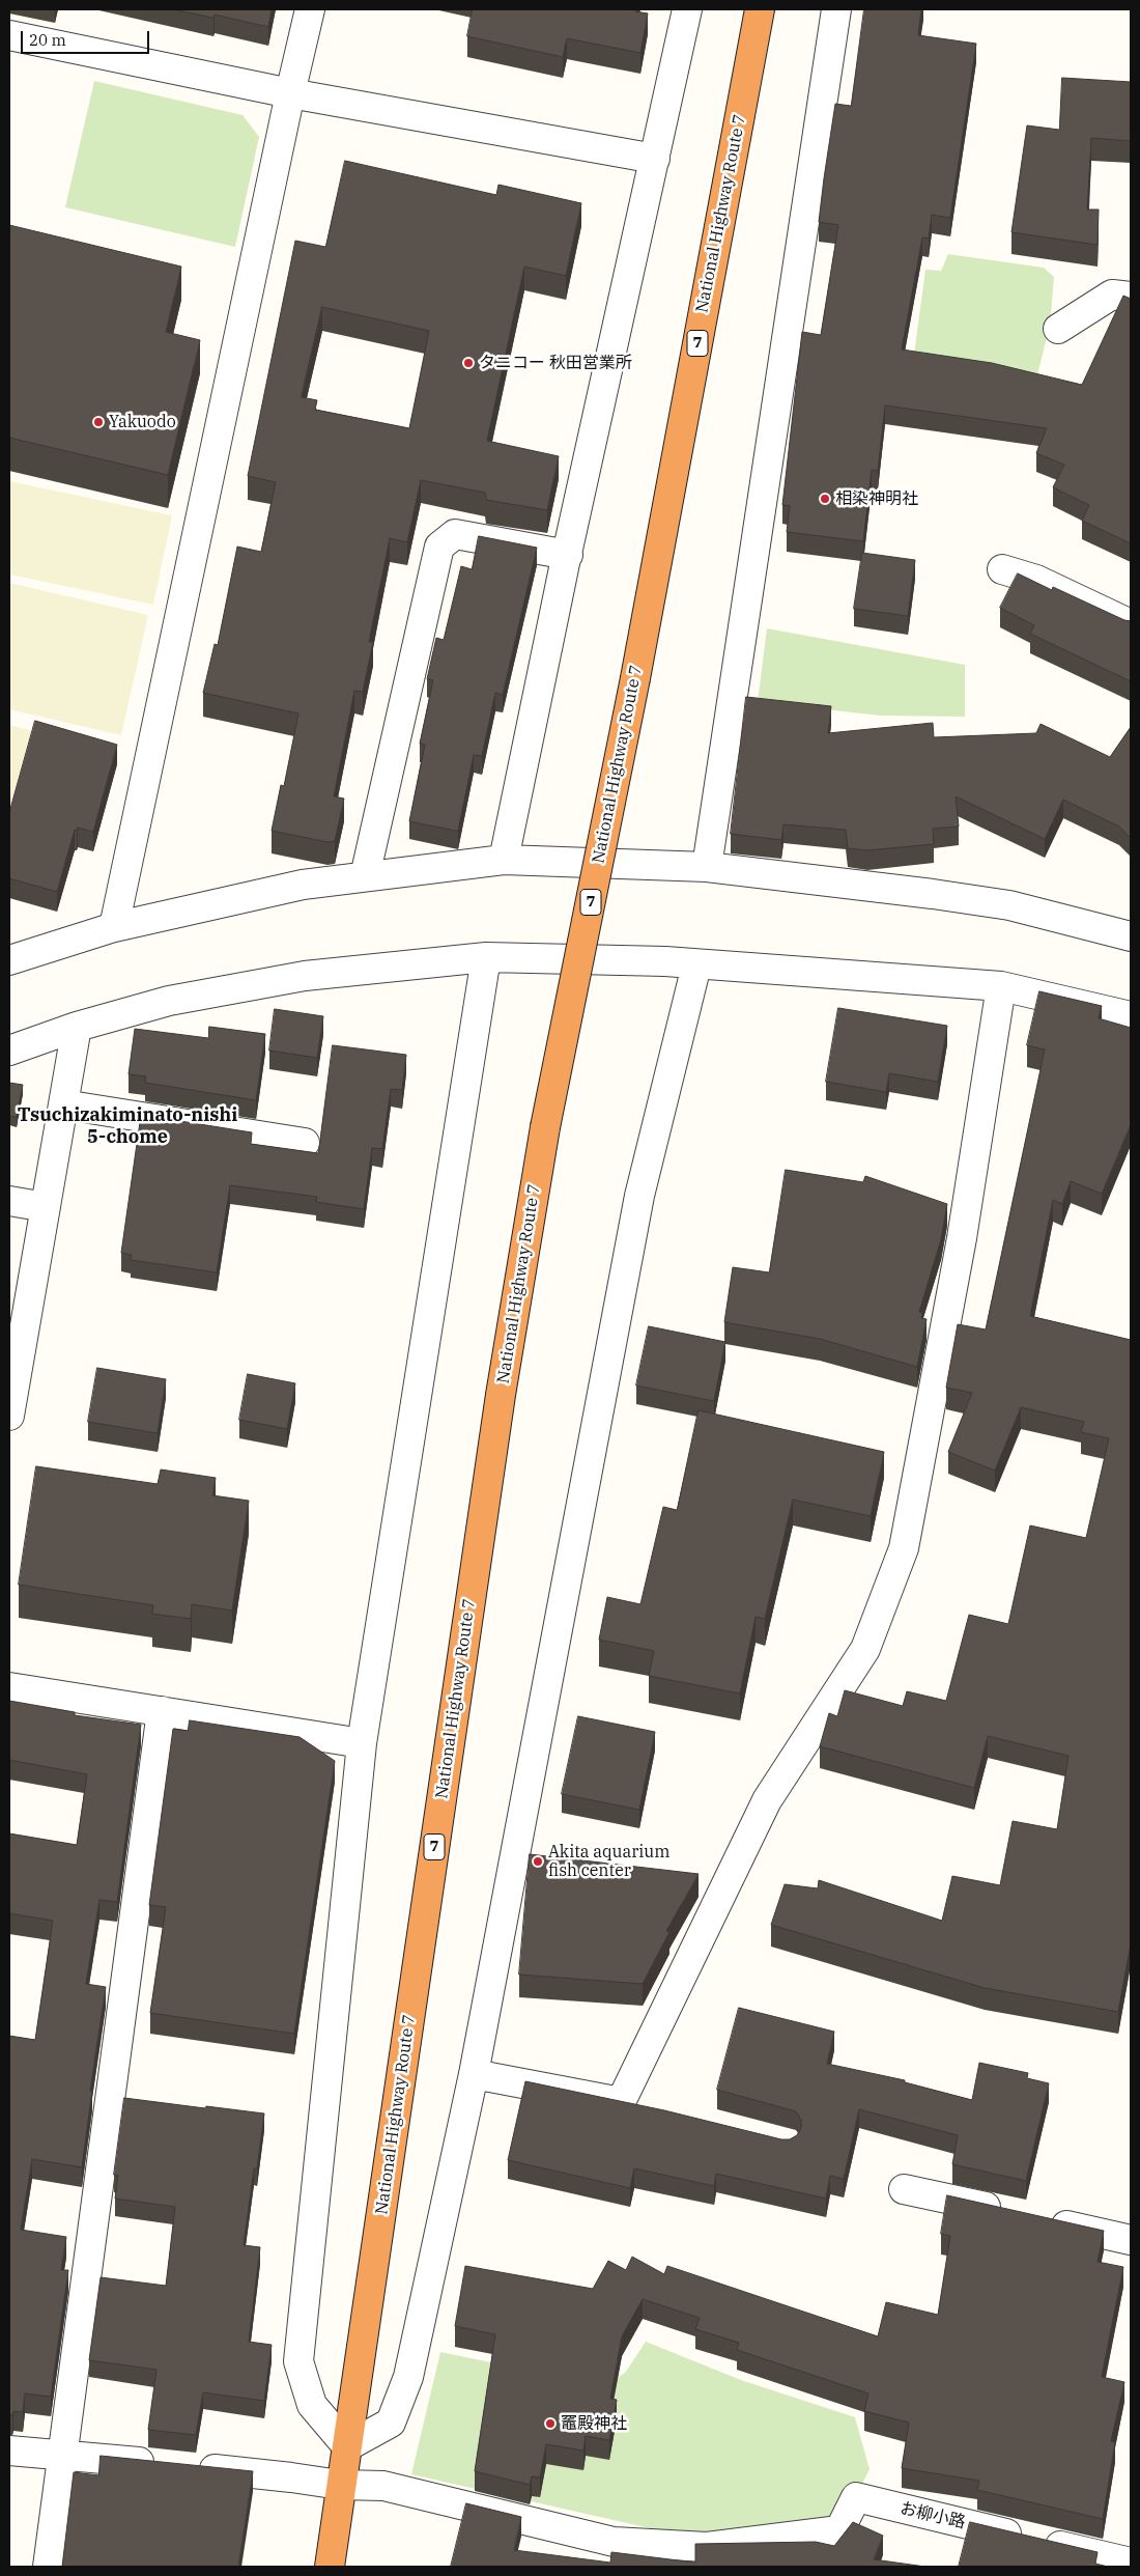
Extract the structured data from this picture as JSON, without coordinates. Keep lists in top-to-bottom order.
{
  "streets": {
    "highway": ["National Highway Route 7", "7"],
    "street": ["お柳小路"]
  },
  "crossings": [
    ["National Highway Route 7", "お柳小路"]
  ],
  "districts": ["Tsuchizakiminato-nishi 5-chome"],
  "places": [
    "タニコー 秋田営業所",
    "Yakuodo",
    "相染神明社",
    "Akita aquarium fish center",
    "竈殿神社"
  ],
  "scale_bar": "20 m"
}
